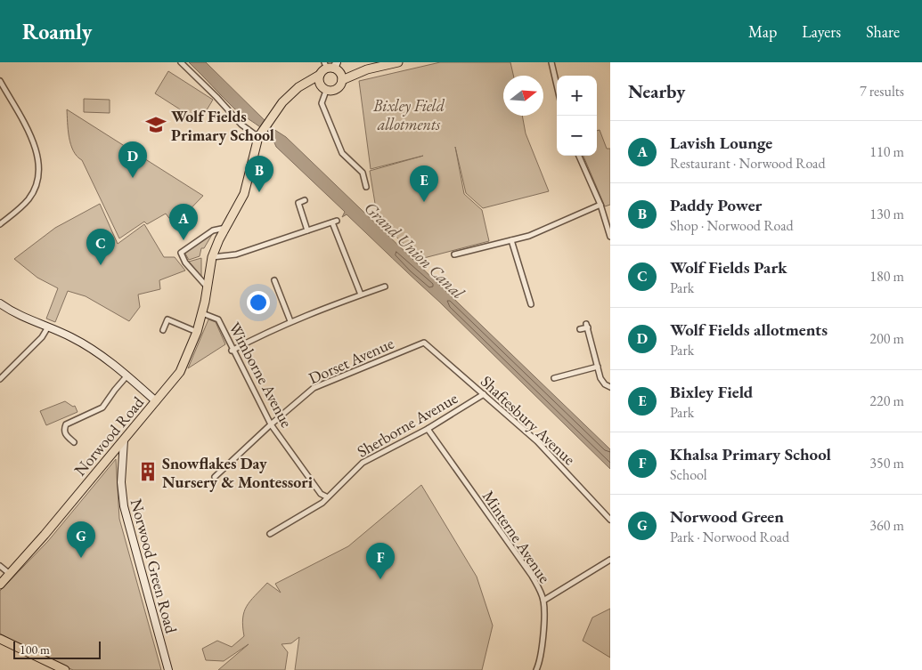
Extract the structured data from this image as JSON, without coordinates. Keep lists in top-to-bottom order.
{
  "streets": {
    "main road": ["Norwood Road"],
    "street": [
      "Dorset Avenue",
      "Wimborne Avenue",
      "Shaftesbury Avenue",
      "Sherborne Avenue",
      "Minterne Avenue",
      "Norwood Green Road"
    ]
  },
  "crossings": [
    ["Dorset Avenue", "Wimborne Avenue"],
    ["Dorset Avenue", "Shaftesbury Avenue"],
    ["Wimborne Avenue", "Sherborne Avenue"],
    ["Wimborne Avenue", "Norwood Road"],
    ["Shaftesbury Avenue", "Sherborne Avenue"],
    ["Sherborne Avenue", "Minterne Avenue"],
    ["Norwood Road", "Norwood Green Road"]
  ],
  "water": ["Grand Union Canal"],
  "parks": ["Bixley Field allotments"],
  "places": {
    "school or university": ["Wolf Fields Primary School"],
    "building": ["Snowflakes Day Nursery & Montessori"]
  },
  "scale_bar": "100 m",
  "north": "right",
  "page": {
    "header": "Roamly",
    "nav": ["Map", "Layers", "Share"],
    "heading": ["Nearby", "7 results"],
    "map_buttons": ["+", "−"],
    "list": [
      {
        "mark": "A",
        "name": "Lavish Lounge",
        "note": "Restaurant · Norwood Road",
        "value": "110 m"
      },
      {
        "mark": "B",
        "name": "Paddy Power",
        "note": "Shop · Norwood Road",
        "value": "130 m"
      },
      {
        "mark": "C",
        "name": "Wolf Fields Park",
        "note": "Park",
        "value": "180 m"
      },
      {
        "mark": "D",
        "name": "Wolf Fields allotments",
        "note": "Park",
        "value": "200 m"
      },
      {
        "mark": "E",
        "name": "Bixley Field",
        "note": "Park",
        "value": "220 m"
      },
      {
        "mark": "F",
        "name": "Khalsa Primary School",
        "note": "School",
        "value": "350 m"
      },
      {
        "mark": "G",
        "name": "Norwood Green",
        "note": "Park · Norwood Road",
        "value": "360 m"
      }
    ],
    "pins": [
      "D",
      "B",
      "E",
      "A",
      "C",
      "G",
      "F"
    ],
    "scale": "100 m"
  }
}
